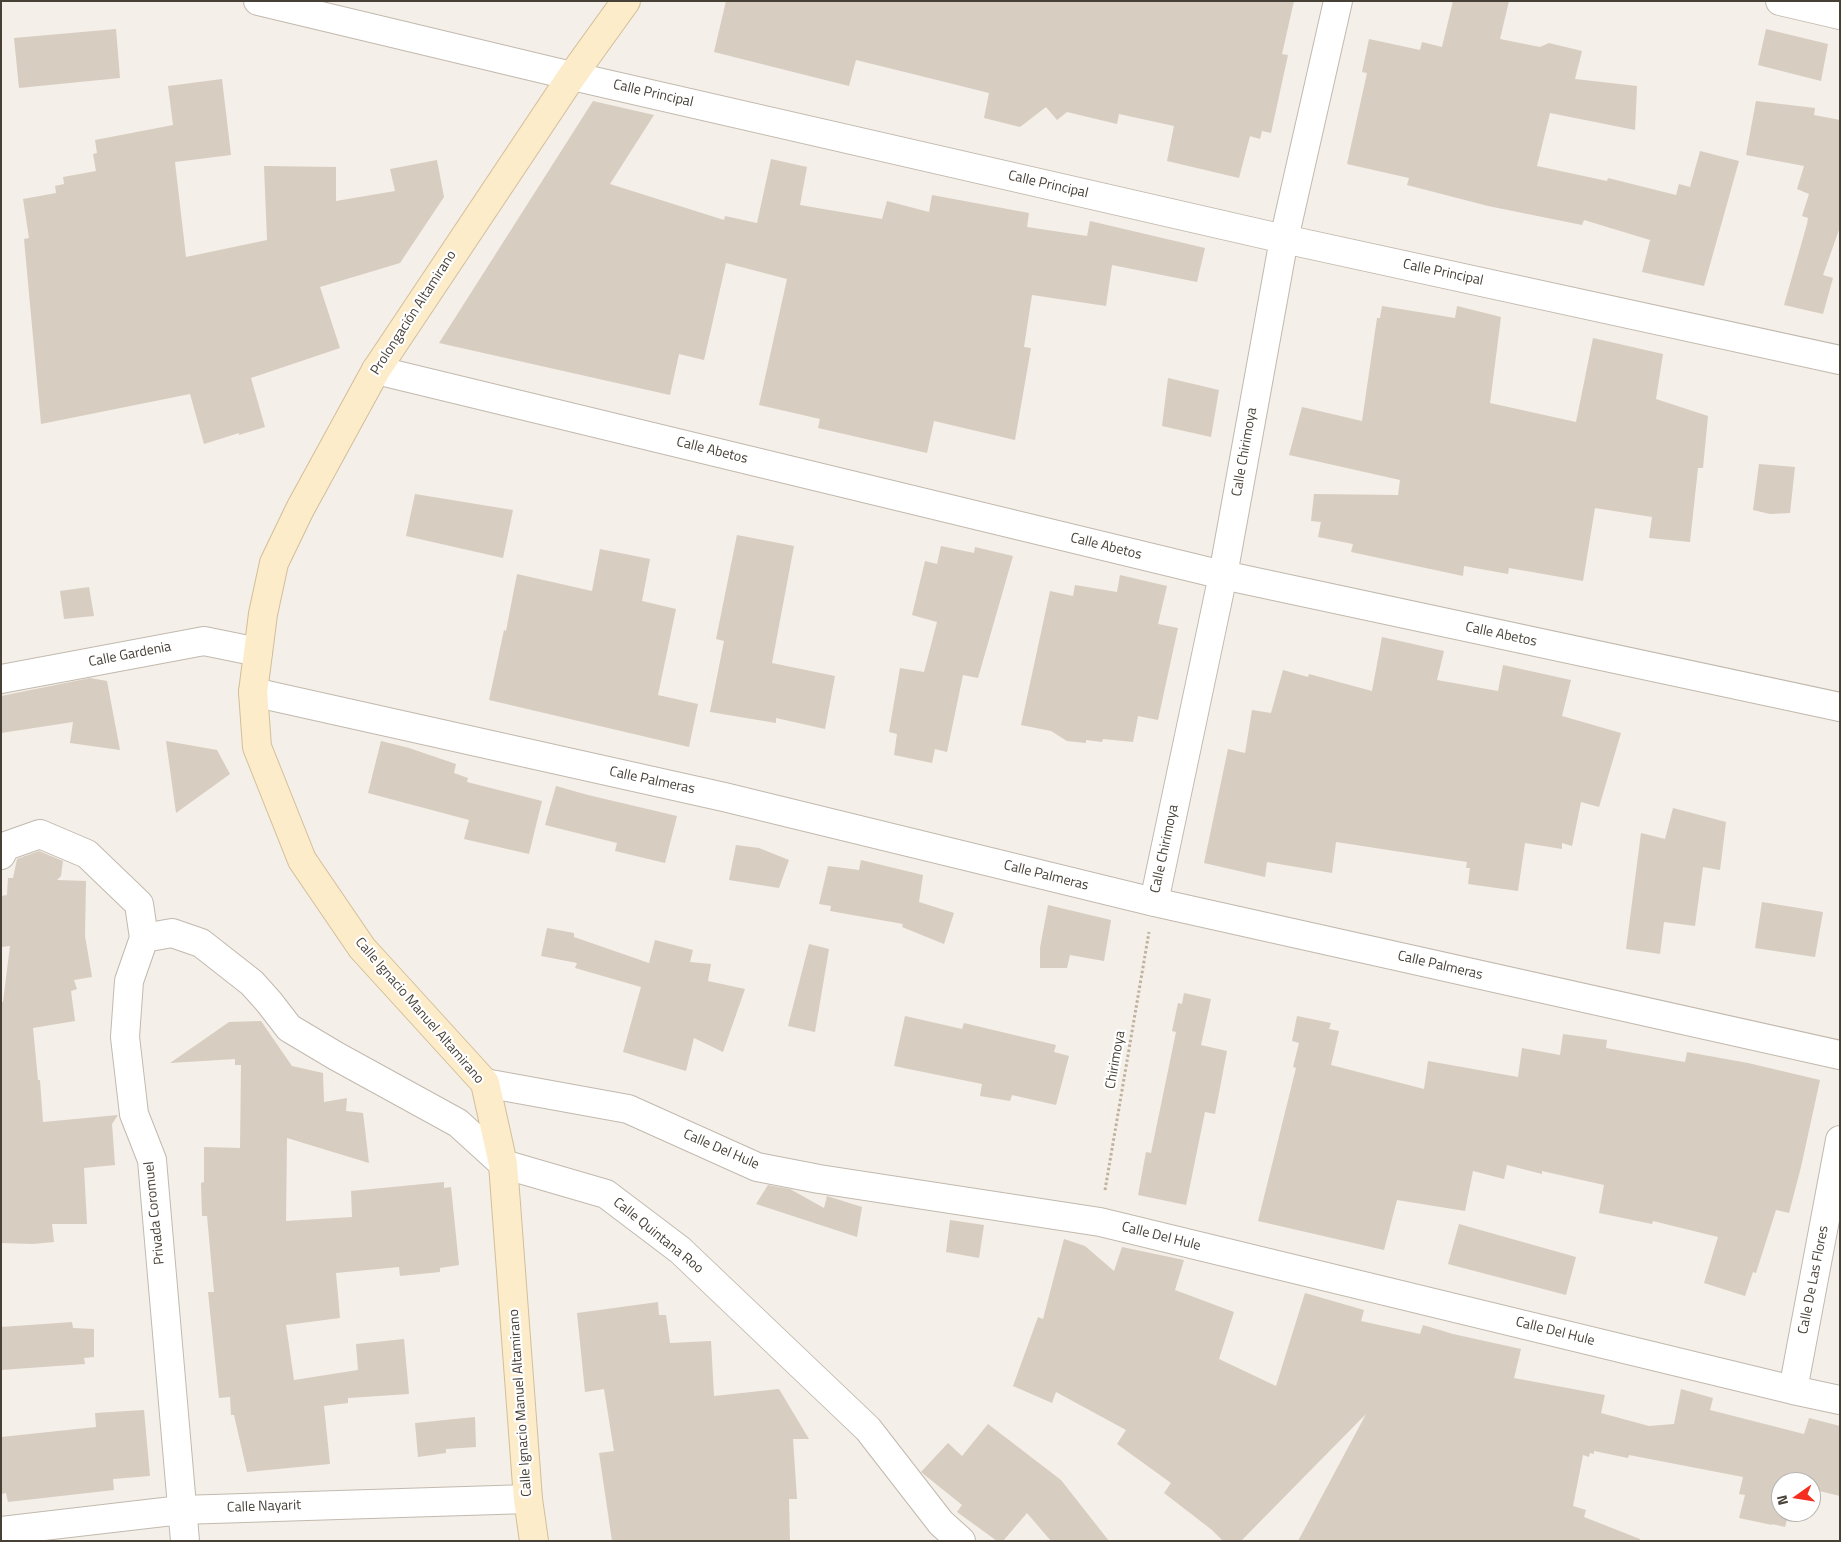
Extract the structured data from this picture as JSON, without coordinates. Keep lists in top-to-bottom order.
{
  "streets": {
    "street": [
      "Calle Principal",
      "Prolongación Altamirano",
      "Calle Abetos",
      "Calle Chirimoya",
      "Calle Gardenia",
      "Calle Palmeras",
      "Calle Ignacio Manuel Altamirano",
      "Calle Del Hule",
      "Privada Coromuel",
      "Calle Quintana Roo",
      "Calle De Las Flores",
      "Calle Nayarit"
    ],
    "path": ["Chirimoya"]
  },
  "crossings": [
    ["Calle Principal", "Prolongación Altamirano"],
    ["Calle Principal", "Calle Chirimoya"],
    ["Prolongación Altamirano", "Calle Abetos"],
    ["Prolongación Altamirano", "Calle Gardenia"],
    ["Prolongación Altamirano", "Calle Ignacio Manuel Altamirano"],
    ["Calle Abetos", "Calle Chirimoya"],
    ["Calle Chirimoya", "Calle Palmeras"],
    ["Calle Chirimoya", "Chirimoya"],
    ["Calle Gardenia", "Calle Ignacio Manuel Altamirano"],
    ["Calle Palmeras", "Calle Ignacio Manuel Altamirano"],
    ["Calle Palmeras", "Chirimoya"],
    ["Calle Ignacio Manuel Altamirano", "Calle Del Hule"],
    ["Calle Ignacio Manuel Altamirano", "Calle Quintana Roo"],
    ["Calle Ignacio Manuel Altamirano", "Calle Nayarit"],
    ["Chirimoya", "Calle Del Hule"],
    ["Calle Del Hule", "Calle De Las Flores"],
    ["Privada Coromuel", "Calle Quintana Roo"],
    ["Privada Coromuel", "Calle Nayarit"]
  ],
  "north": "left"
}
